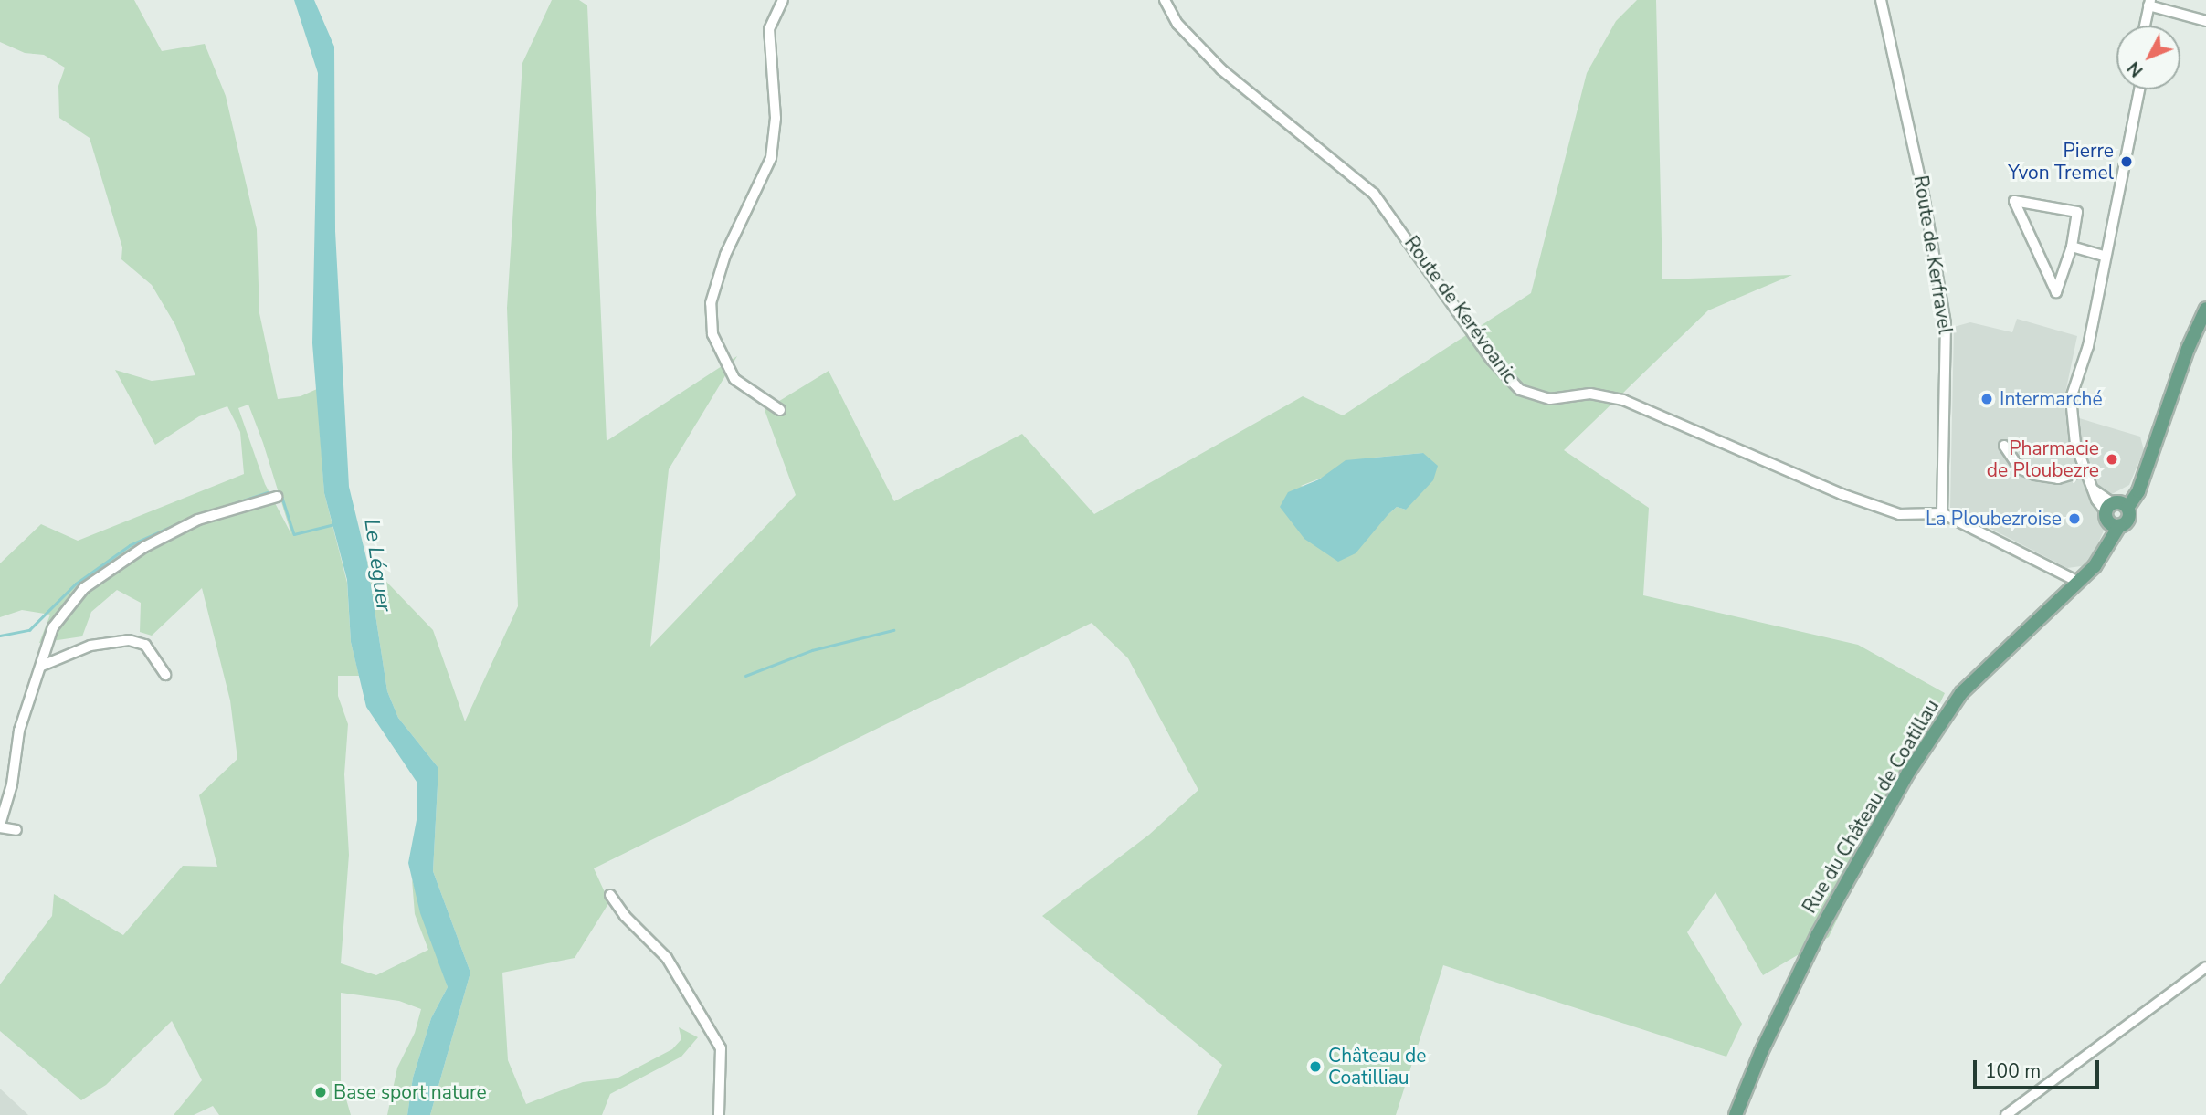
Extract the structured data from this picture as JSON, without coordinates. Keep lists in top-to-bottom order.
{
  "streets": {
    "main road": ["Rue du Château de Coatillau"],
    "street": ["Route de Kerfravel", "Route de Kerévoanic"]
  },
  "crossings": [
    ["Route de Kerfravel", "Route de Kerévoanic"],
    ["Route de Kerévoanic", "Rue du Château de Coatillau"]
  ],
  "water": ["Le Léguer"],
  "places": [
    "Pierre Yvon Tremel",
    "Intermarché",
    "Pharmacie de Ploubezre",
    "La Ploubezroise",
    "Château de Coatilliau",
    "Base sport nature"
  ],
  "scale_bar": "100 m",
  "north": "bottom left"
}
